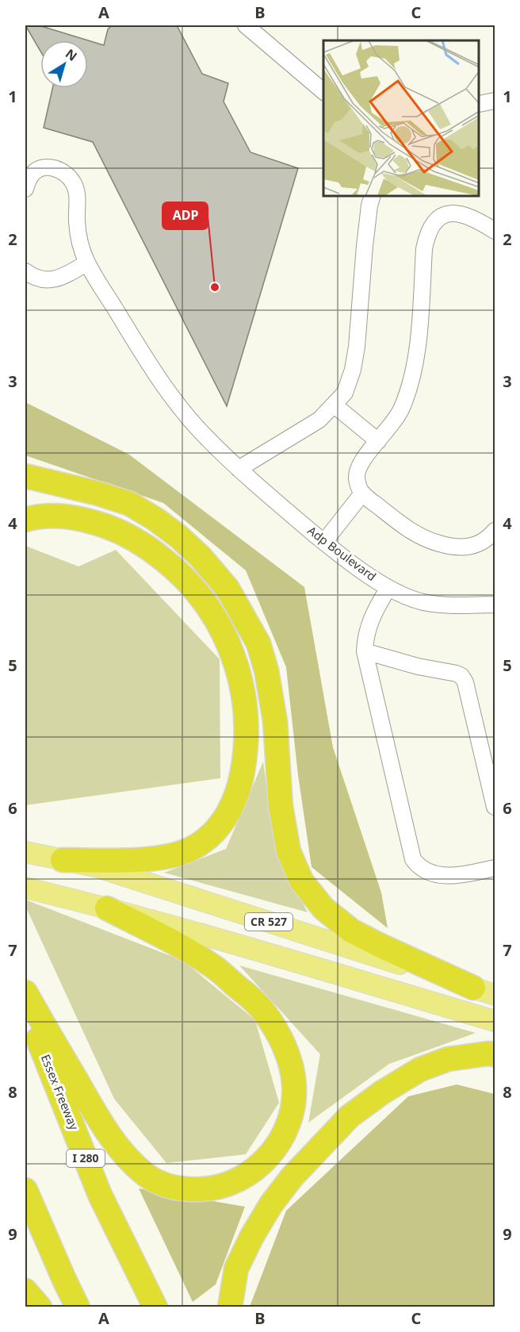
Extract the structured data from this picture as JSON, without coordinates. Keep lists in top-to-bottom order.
{
  "streets": {
    "highway": ["Essex Freeway", "I 280"],
    "main road": ["CR 527"],
    "street": ["Adp Boulevard"]
  },
  "places": ["ADP"],
  "north": "top right",
  "grid": {
    "columns": ["A", "B", "C"],
    "rows": [
      "1",
      "2",
      "3",
      "4",
      "5",
      "6",
      "7",
      "8",
      "9"
    ]
  }
}
